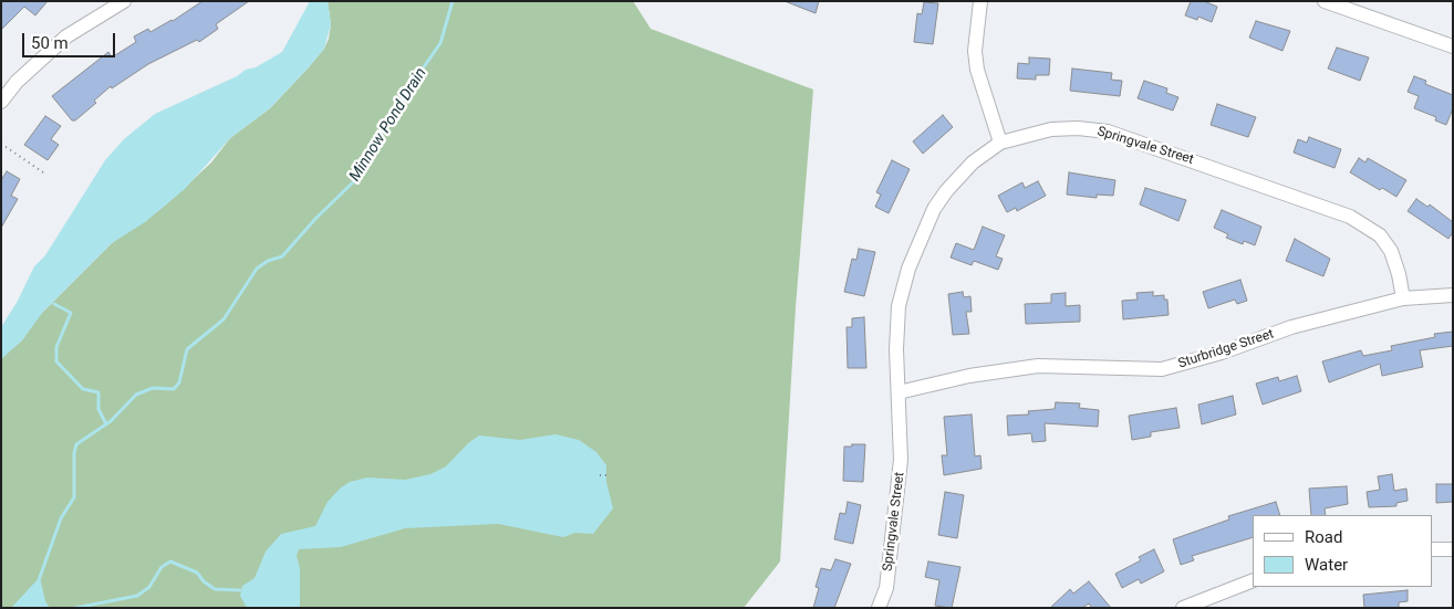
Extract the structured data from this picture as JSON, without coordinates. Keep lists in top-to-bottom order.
{
  "streets": {
    "street": ["Springvale Street", "Sturbridge Street"]
  },
  "crossings": [
    ["Springvale Street", "Sturbridge Street"]
  ],
  "water": ["Minnow Pond Drain"],
  "legend": ["Road", "Water"],
  "scale_bar": "50 m"
}
